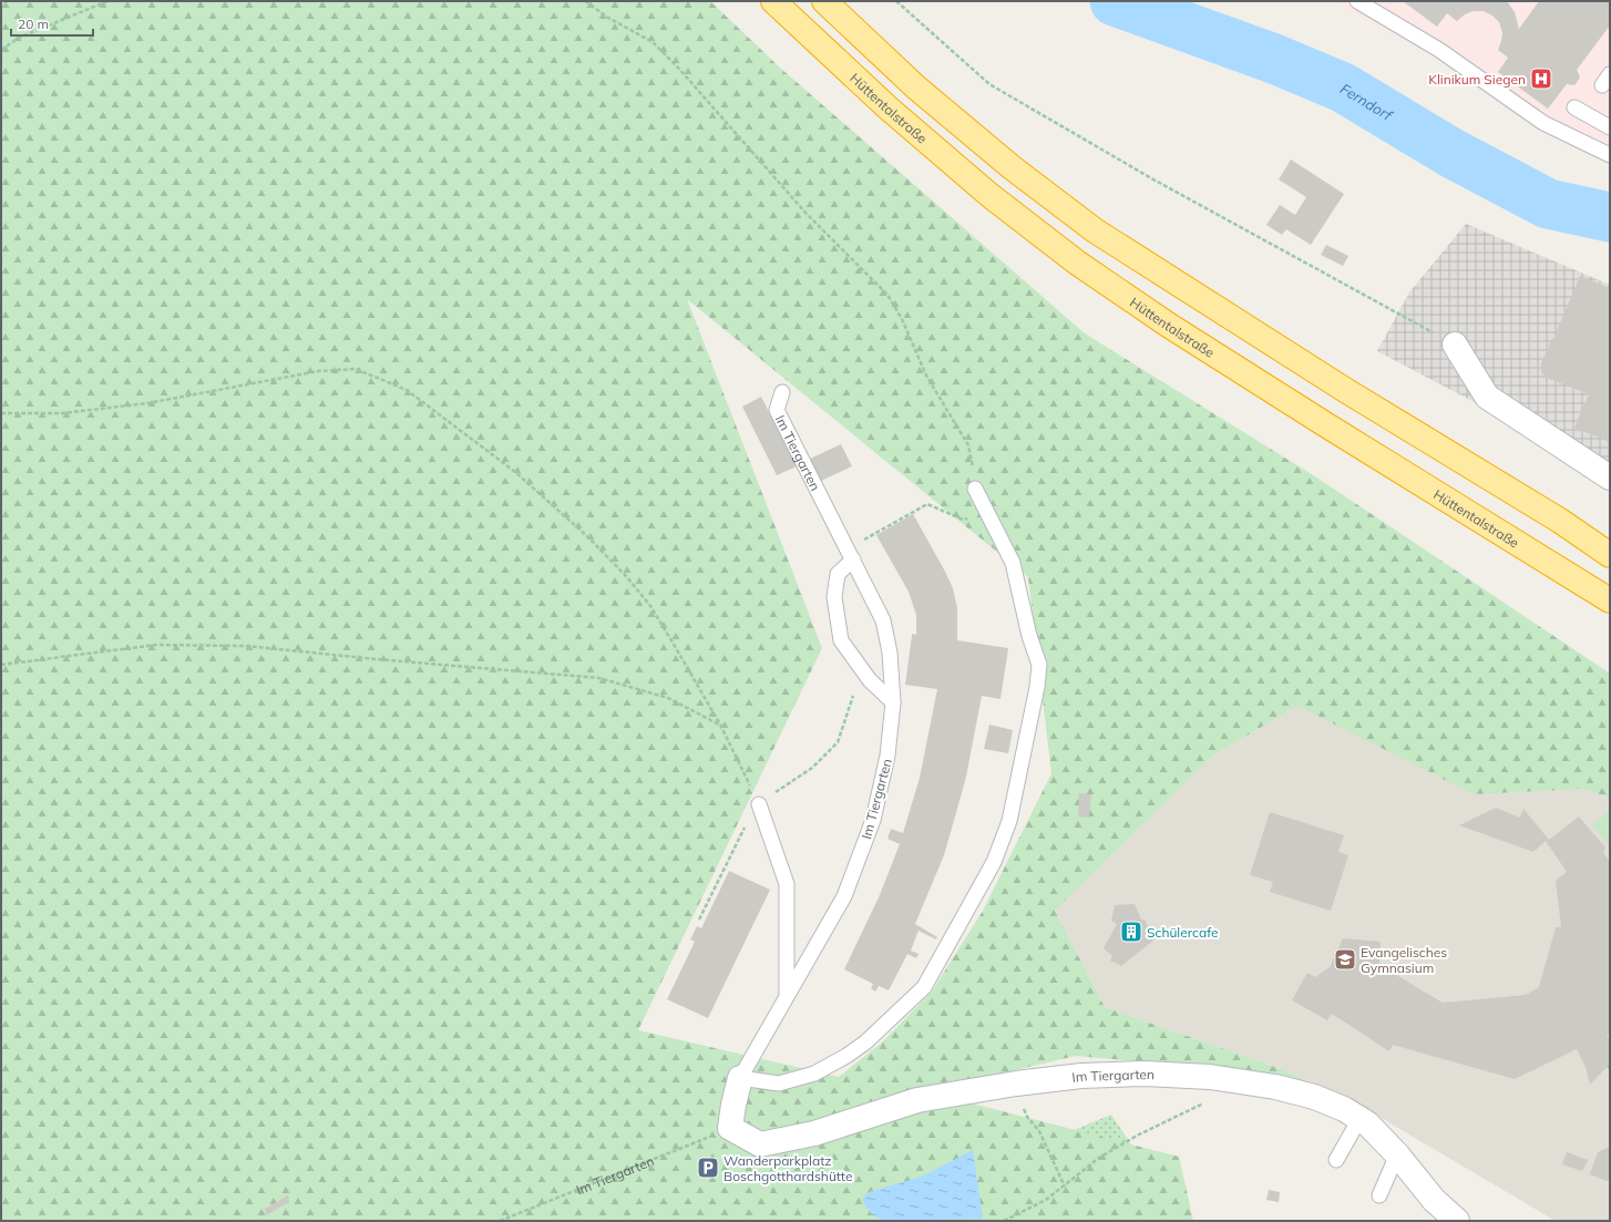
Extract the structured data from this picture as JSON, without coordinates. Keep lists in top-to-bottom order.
{
  "streets": {
    "highway": ["Hüttentalstraße"],
    "street": ["Im Tiergarten"]
  },
  "water": ["Ferndorf"],
  "places": {
    "hospital": ["Klinikum Siegen"],
    "building": ["Schülercafe"],
    "school or university": ["Evangelisches Gymnasium"],
    "parking": ["Wanderparkplatz Boschgotthardshütte"]
  },
  "scale_bar": "20 m"
}
